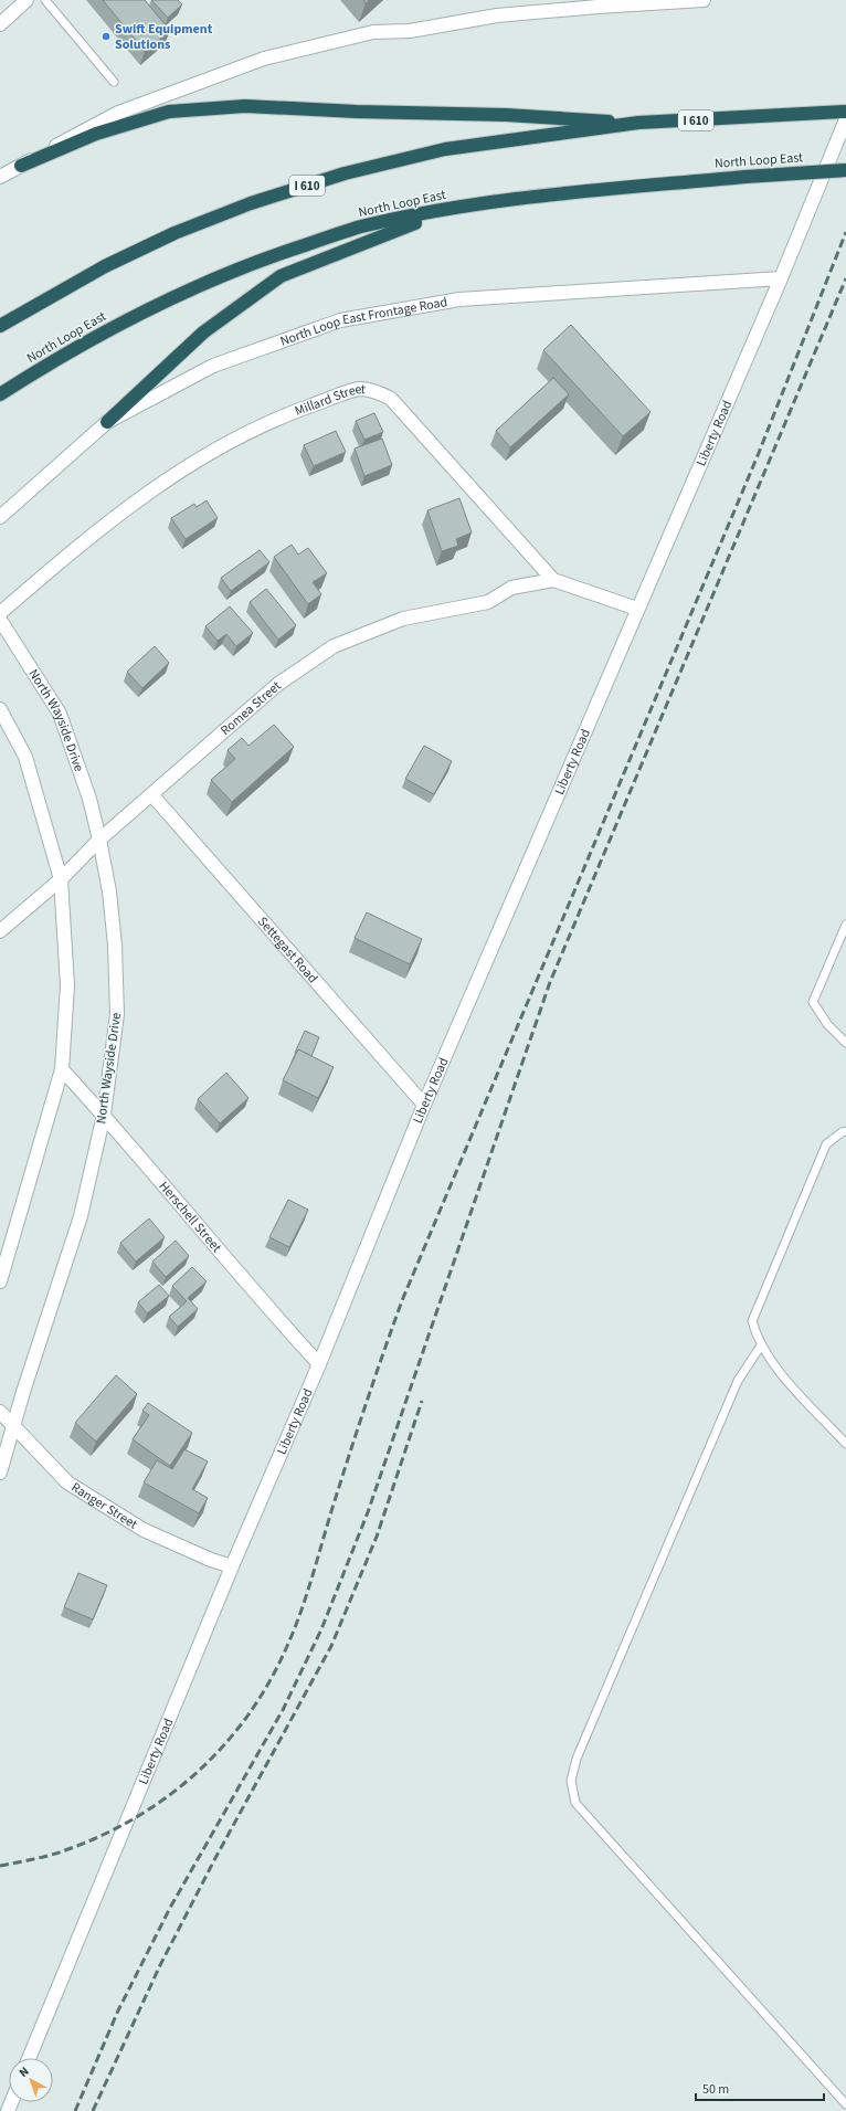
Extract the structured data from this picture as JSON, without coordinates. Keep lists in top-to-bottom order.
{
  "streets": {
    "highway": ["I 610", "North Loop East"],
    "main road": [
      "North Loop East Frontage Road",
      "Millard Street",
      "Liberty Road",
      "Romea Street",
      "North Wayside Drive",
      "Settegast Road",
      "Herschell Street",
      "Ranger Street"
    ]
  },
  "crossings": [
    ["North Loop East Frontage Road", "Liberty Road"],
    ["Millard Street", "Liberty Road"],
    ["Millard Street", "Romea Street"],
    ["Liberty Road", "Settegast Road"],
    ["Liberty Road", "Herschell Street"],
    ["Liberty Road", "Ranger Street"],
    ["Romea Street", "North Wayside Drive"],
    ["Romea Street", "Settegast Road"],
    ["North Wayside Drive", "Herschell Street"],
    ["North Wayside Drive", "Ranger Street"]
  ],
  "places": ["Swift Equipment Solutions"],
  "scale_bar": "50 m",
  "north": "top left"
}
